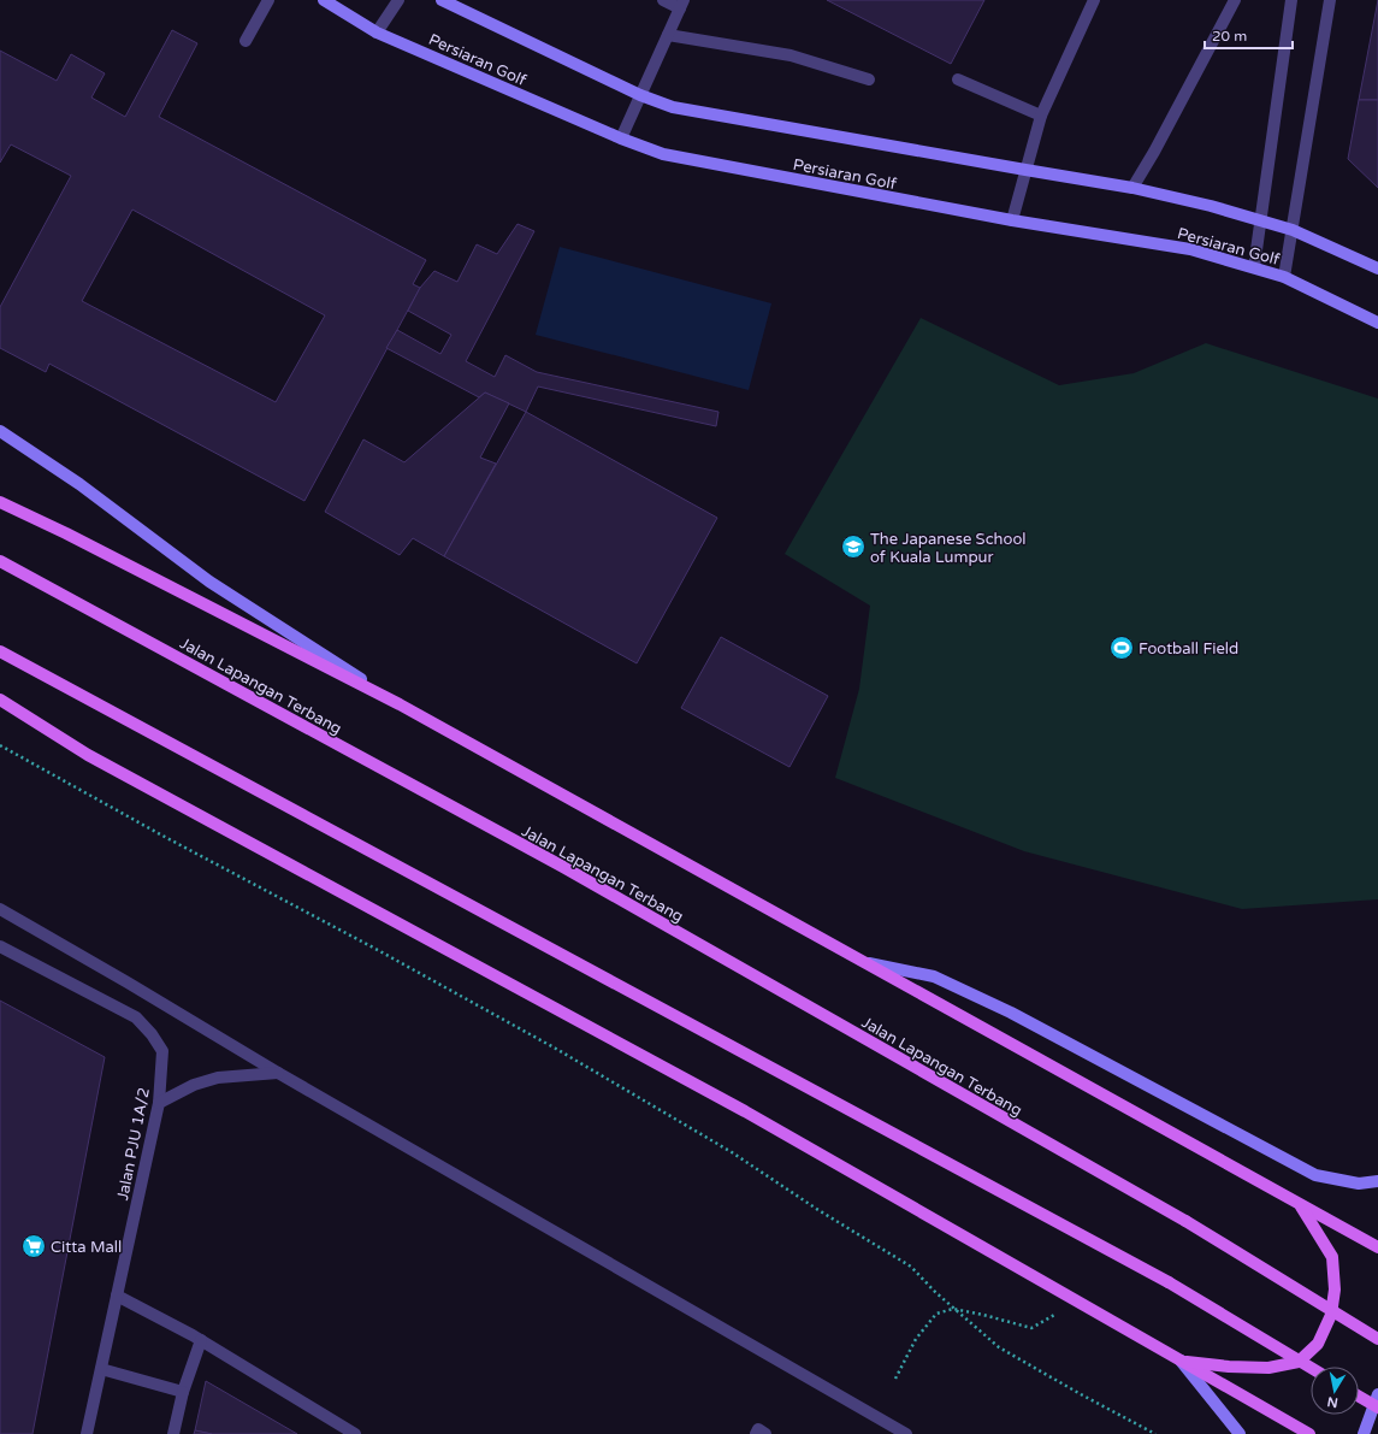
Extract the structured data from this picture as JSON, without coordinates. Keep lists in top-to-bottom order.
{
  "streets": {
    "main road": ["Jalan Lapangan Terbang"],
    "street": ["Persiaran Golf", "Jalan PJU 1A/2"]
  },
  "places": {
    "school or university": ["The Japanese School of Kuala Lumpur"],
    "sports": ["Football Field"],
    "supermarket": ["Citta Mall"]
  },
  "scale_bar": "20 m",
  "north": "bottom"
}
